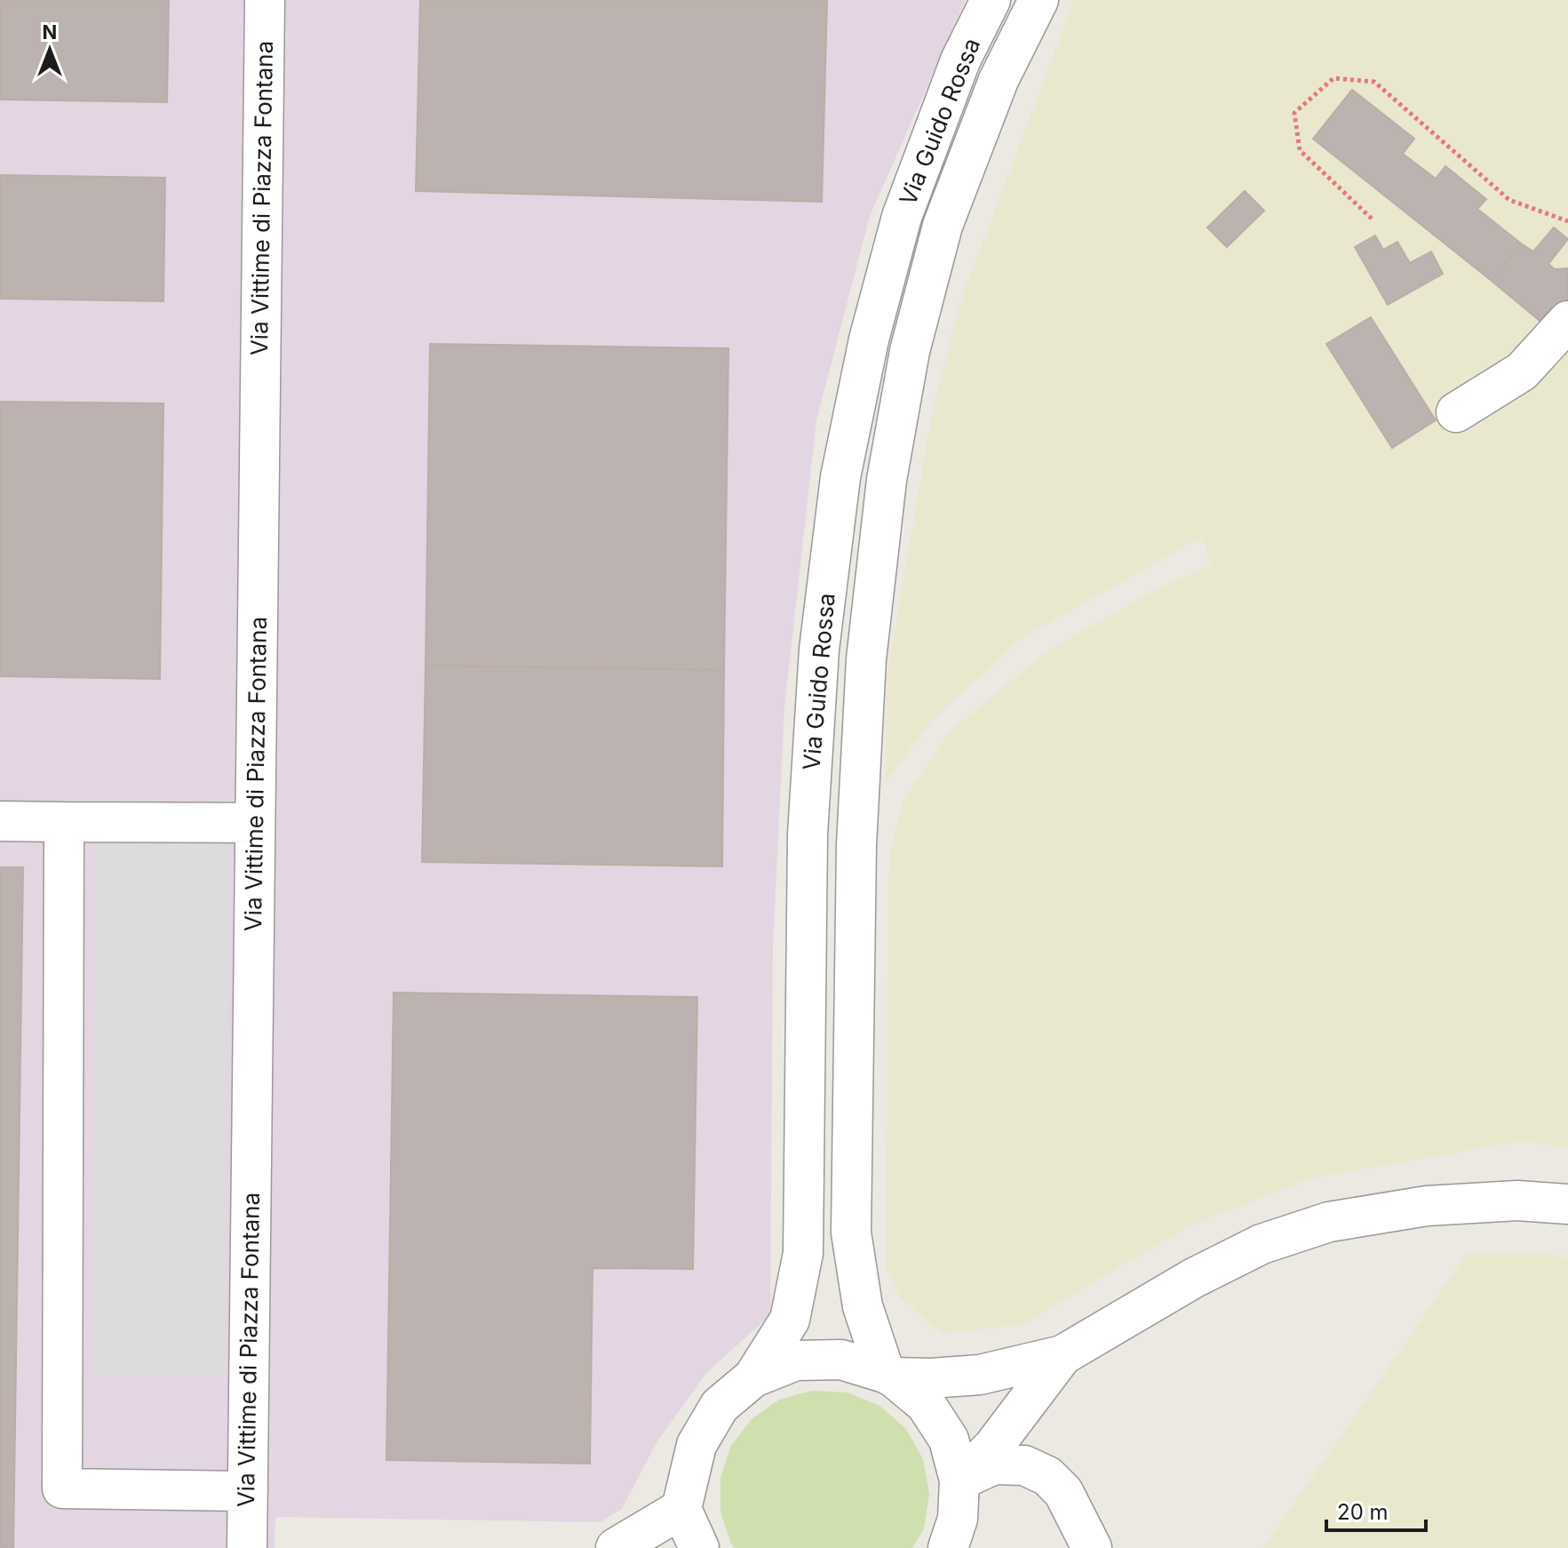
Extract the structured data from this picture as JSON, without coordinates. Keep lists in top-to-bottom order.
{
  "streets": {
    "street": ["Via Guido Rossa", "Via Vittime di Piazza Fontana"]
  },
  "scale_bar": "20 m",
  "north": "top"
}
